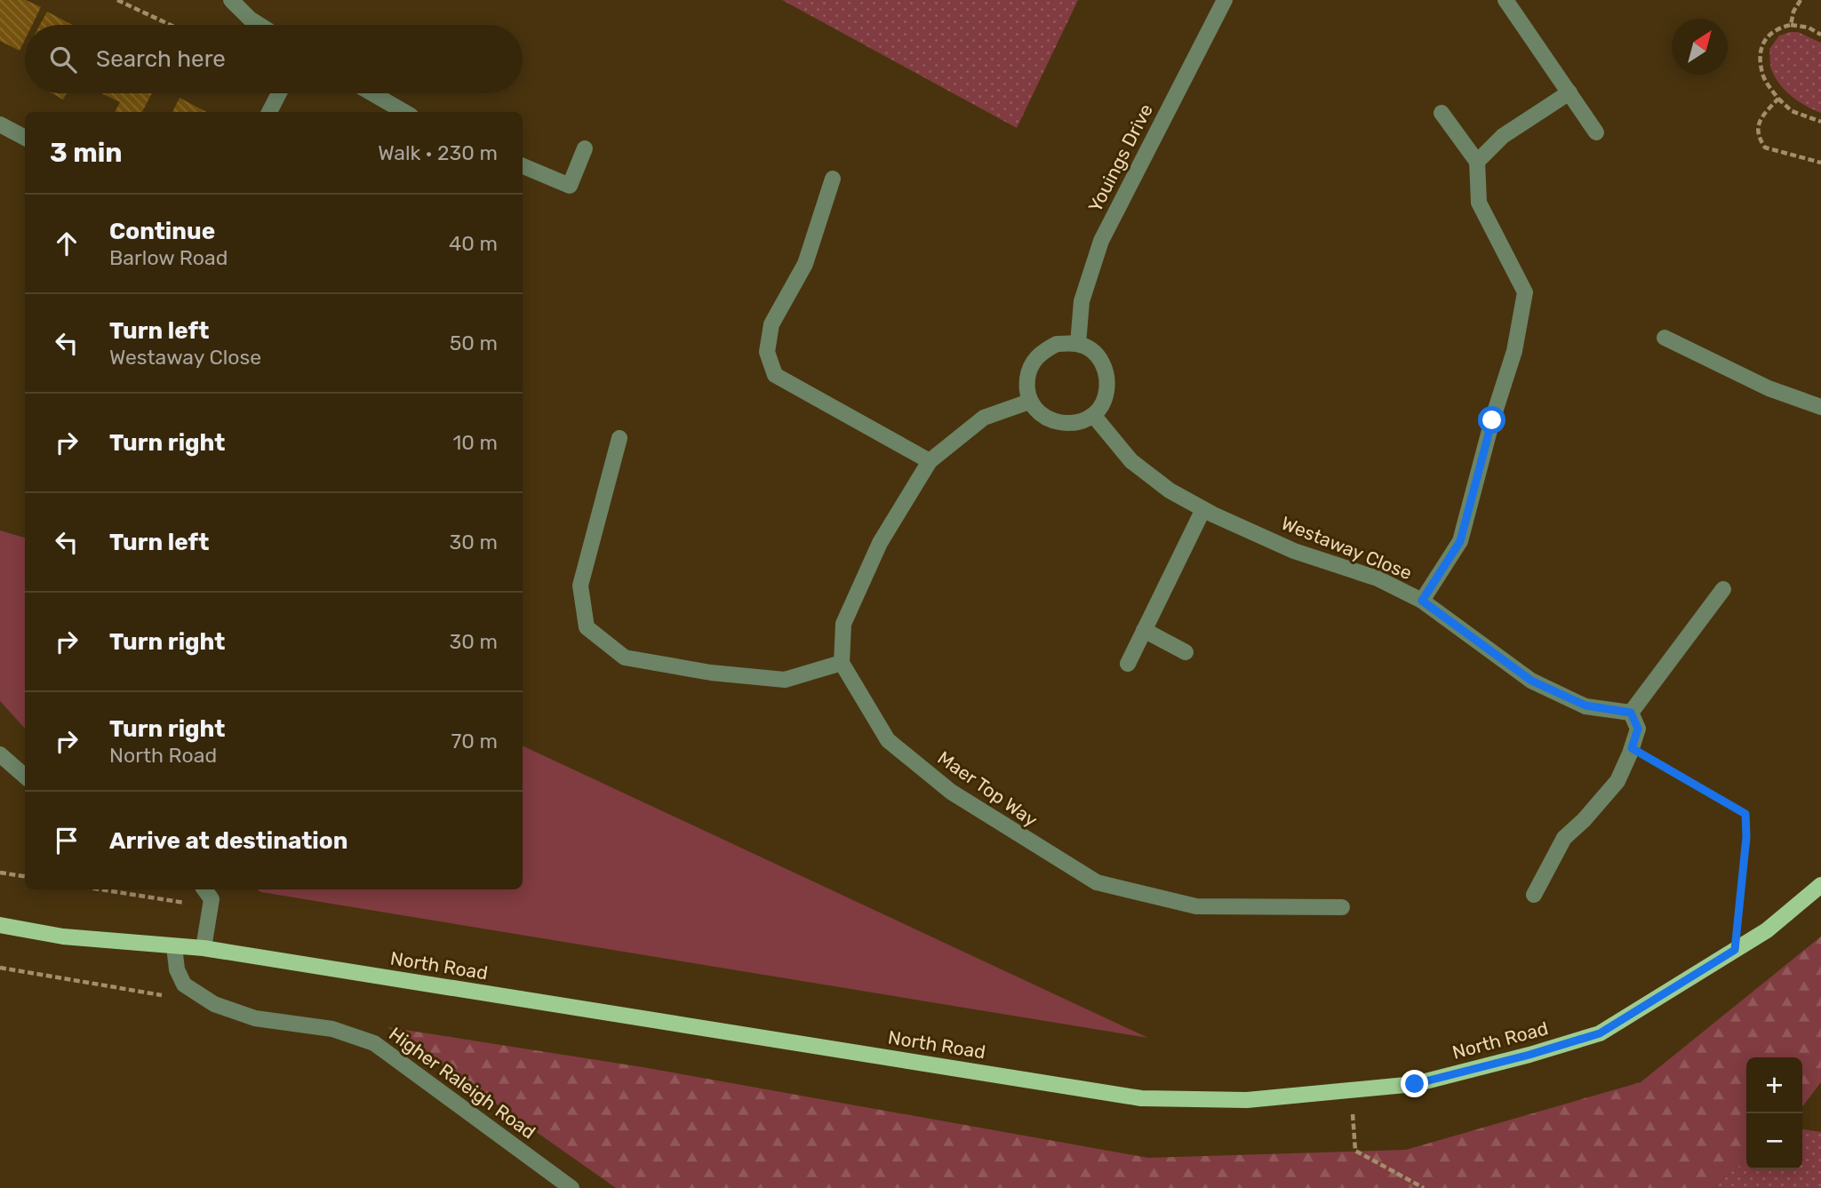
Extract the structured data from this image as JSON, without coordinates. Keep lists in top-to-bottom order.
{
  "streets": {
    "main road": ["North Road"],
    "street": [
      "Youings Drive",
      "Westaway Close",
      "Maer Top Way",
      "Higher Raleigh Road"
    ]
  },
  "crossings": [
    ["Youings Drive", "Westaway Close"],
    ["North Road", "Higher Raleigh Road"]
  ],
  "north": "top right",
  "page": {
    "search": "Search here",
    "heading": ["3 min", "Walk · 230 m"],
    "list": [
      ["Continue", "Barlow Road", "40 m"],
      ["Turn left", "Westaway Close", "50 m"],
      ["Turn right", "10 m"],
      ["Turn left", "30 m"],
      ["Turn right", "30 m"],
      ["Turn right", "North Road", "70 m"],
      "Arrive at destination"
    ],
    "map_buttons": ["+", "−"]
  }
}
